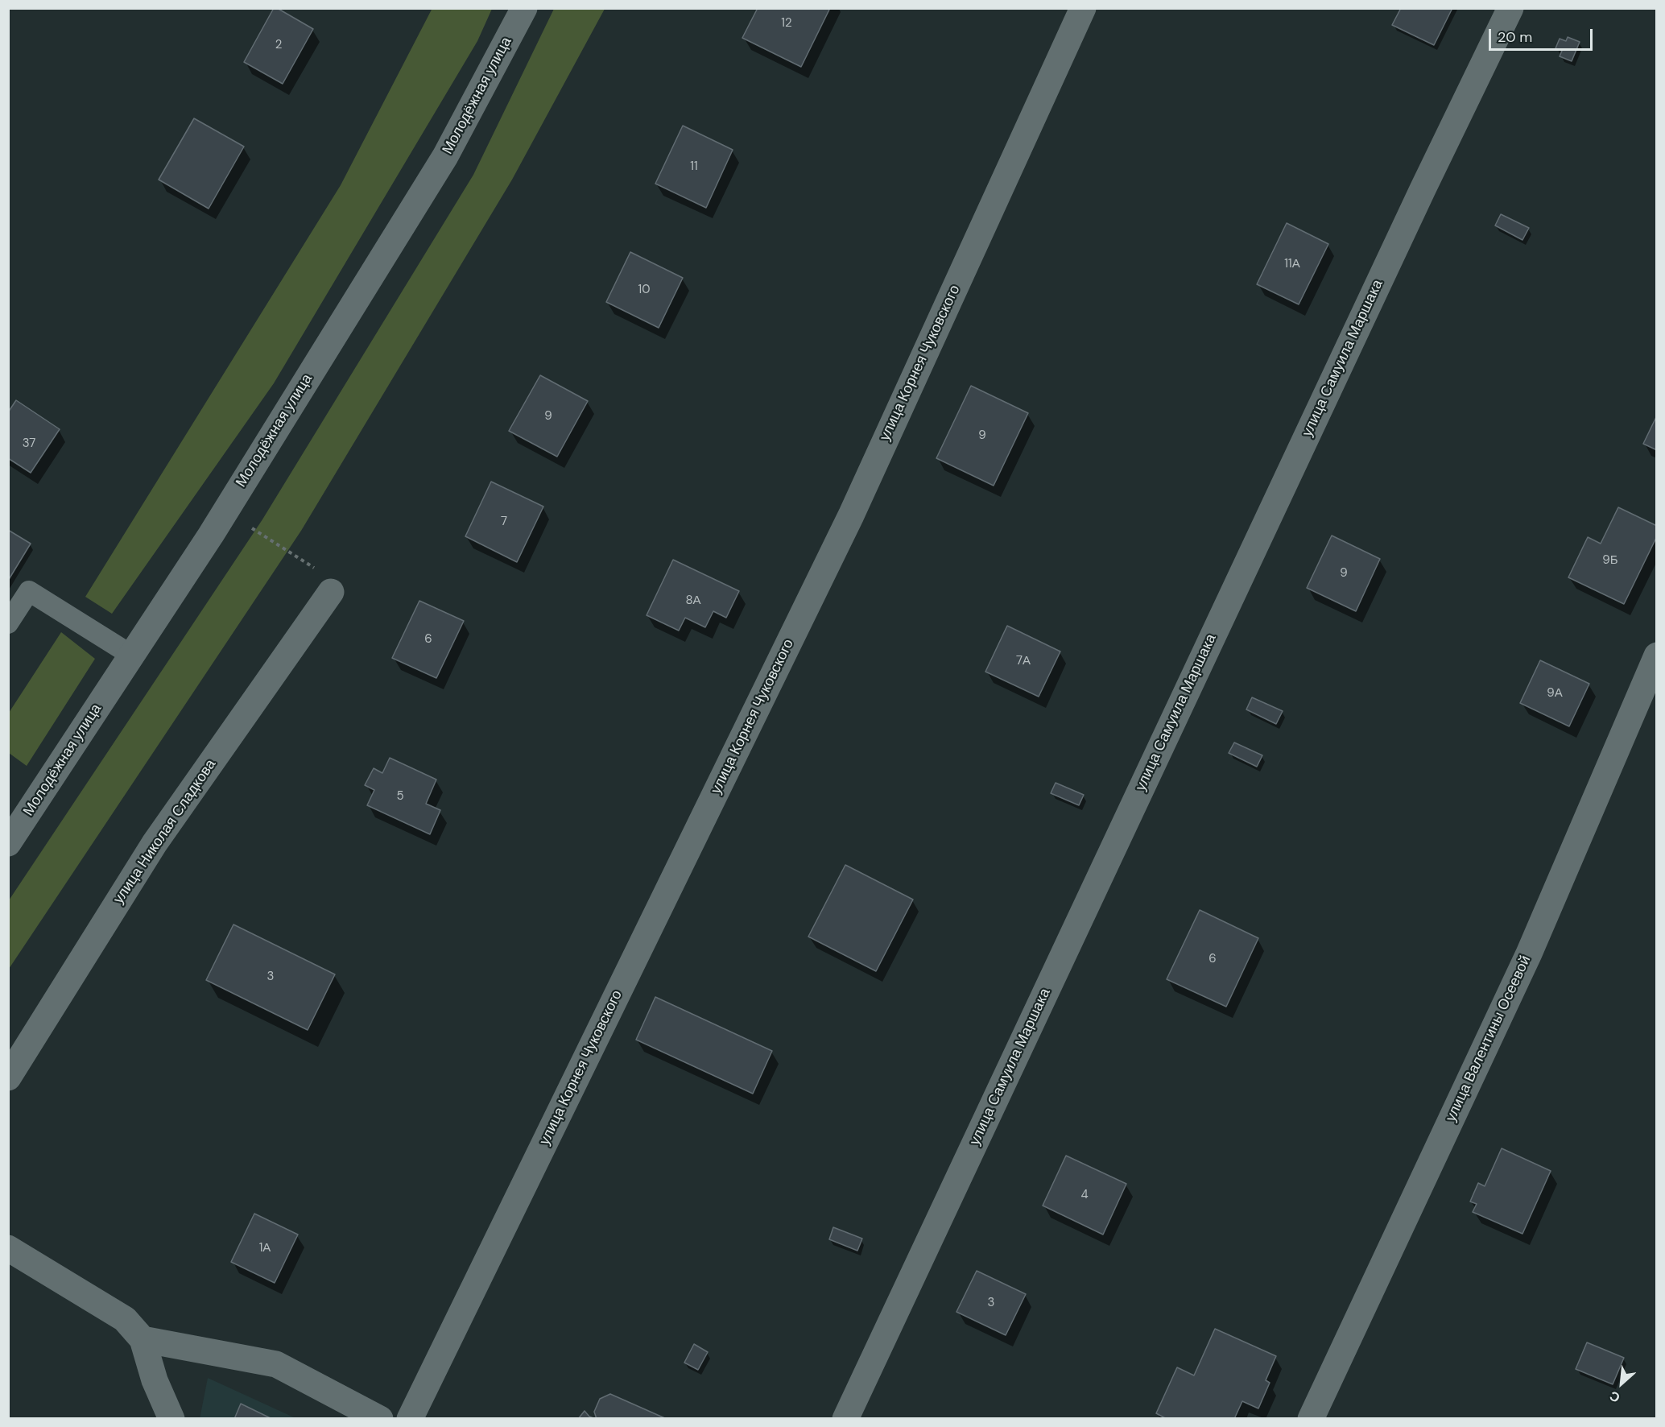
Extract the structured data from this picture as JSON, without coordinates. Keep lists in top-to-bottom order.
{
  "streets": {
    "street": [
      "Молодёжная улица",
      "улица Самуила Маршака",
      "улица Корнея Чуковского",
      "улица Николая Сладкова",
      "улица Валентины Осеевой"
    ]
  },
  "house_numbers": [
    "12",
    "2",
    "11",
    "11А",
    "10",
    "9",
    "9",
    "37",
    "7",
    "9Б",
    "9",
    "8А",
    "6",
    "7А",
    "9А",
    "5",
    "6",
    "3",
    "4",
    "1А",
    "3"
  ],
  "scale_bar": "20 m",
  "north": "bottom left"
}
